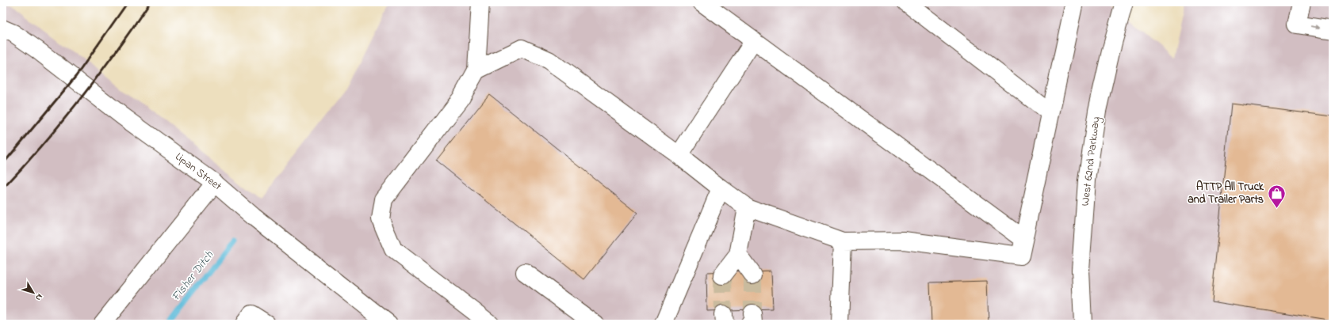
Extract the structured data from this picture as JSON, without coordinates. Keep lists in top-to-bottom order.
{
  "streets": {
    "street": ["West 62nd Parkway", "Lipan Street"]
  },
  "water": ["Fisher Ditch"],
  "places": {
    "shop": ["ATTP All Truck and Trailer Parts"]
  },
  "north": "bottom right"
}
